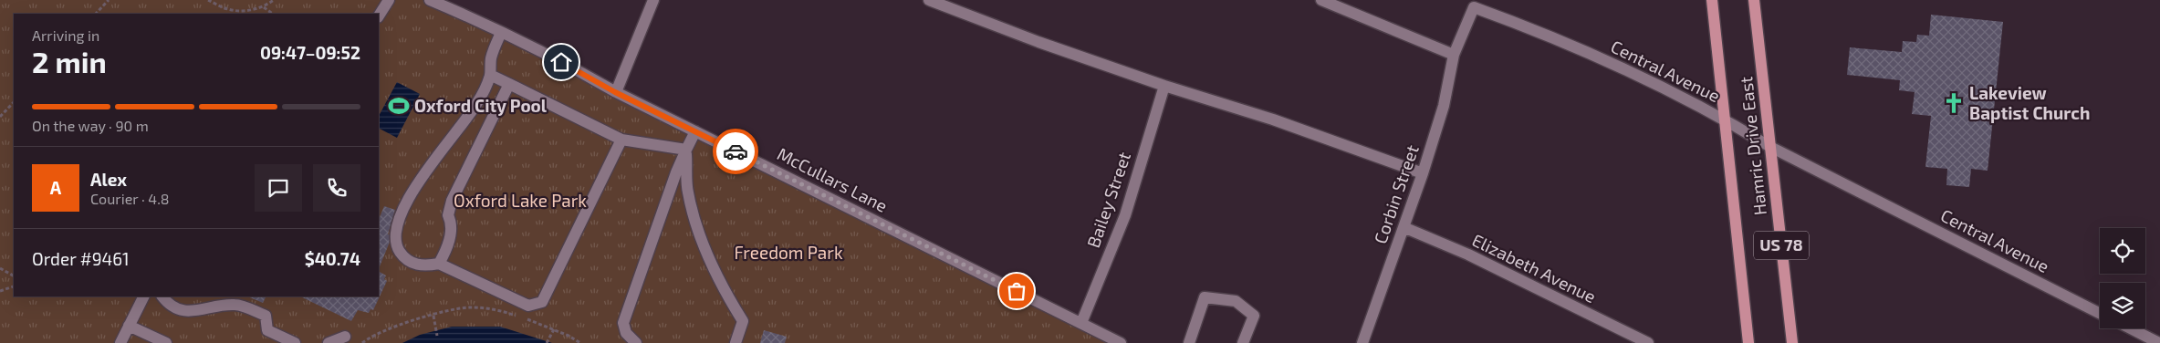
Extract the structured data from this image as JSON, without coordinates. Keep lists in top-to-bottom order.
{
  "streets": {
    "main road": ["Hamric Drive East", "US 78"],
    "street": [
      "Central Avenue",
      "McCullars Lane",
      "Corbin Street",
      "Bailey Street",
      "Elizabeth Avenue"
    ]
  },
  "crossings": [
    ["Central Avenue", "Hamric Drive East"],
    ["Central Avenue", "Corbin Street"],
    ["McCullars Lane", "Bailey Street"],
    ["Corbin Street", "Elizabeth Avenue"]
  ],
  "parks": ["Oxford Lake Park", "Freedom Park"],
  "places": {
    "church": ["Lakeview Baptist Church"],
    "sports": ["Oxford City Pool"]
  },
  "page": {
    "heading": ["2 min", "Arriving in", "09:47–09:52"],
    "panel": [
      "Alex",
      "Courier · 4.8",
      "Order #9461",
      "$40.74"
    ],
    "bar": "On the way · 90 m",
    "round": "A"
  }
}
